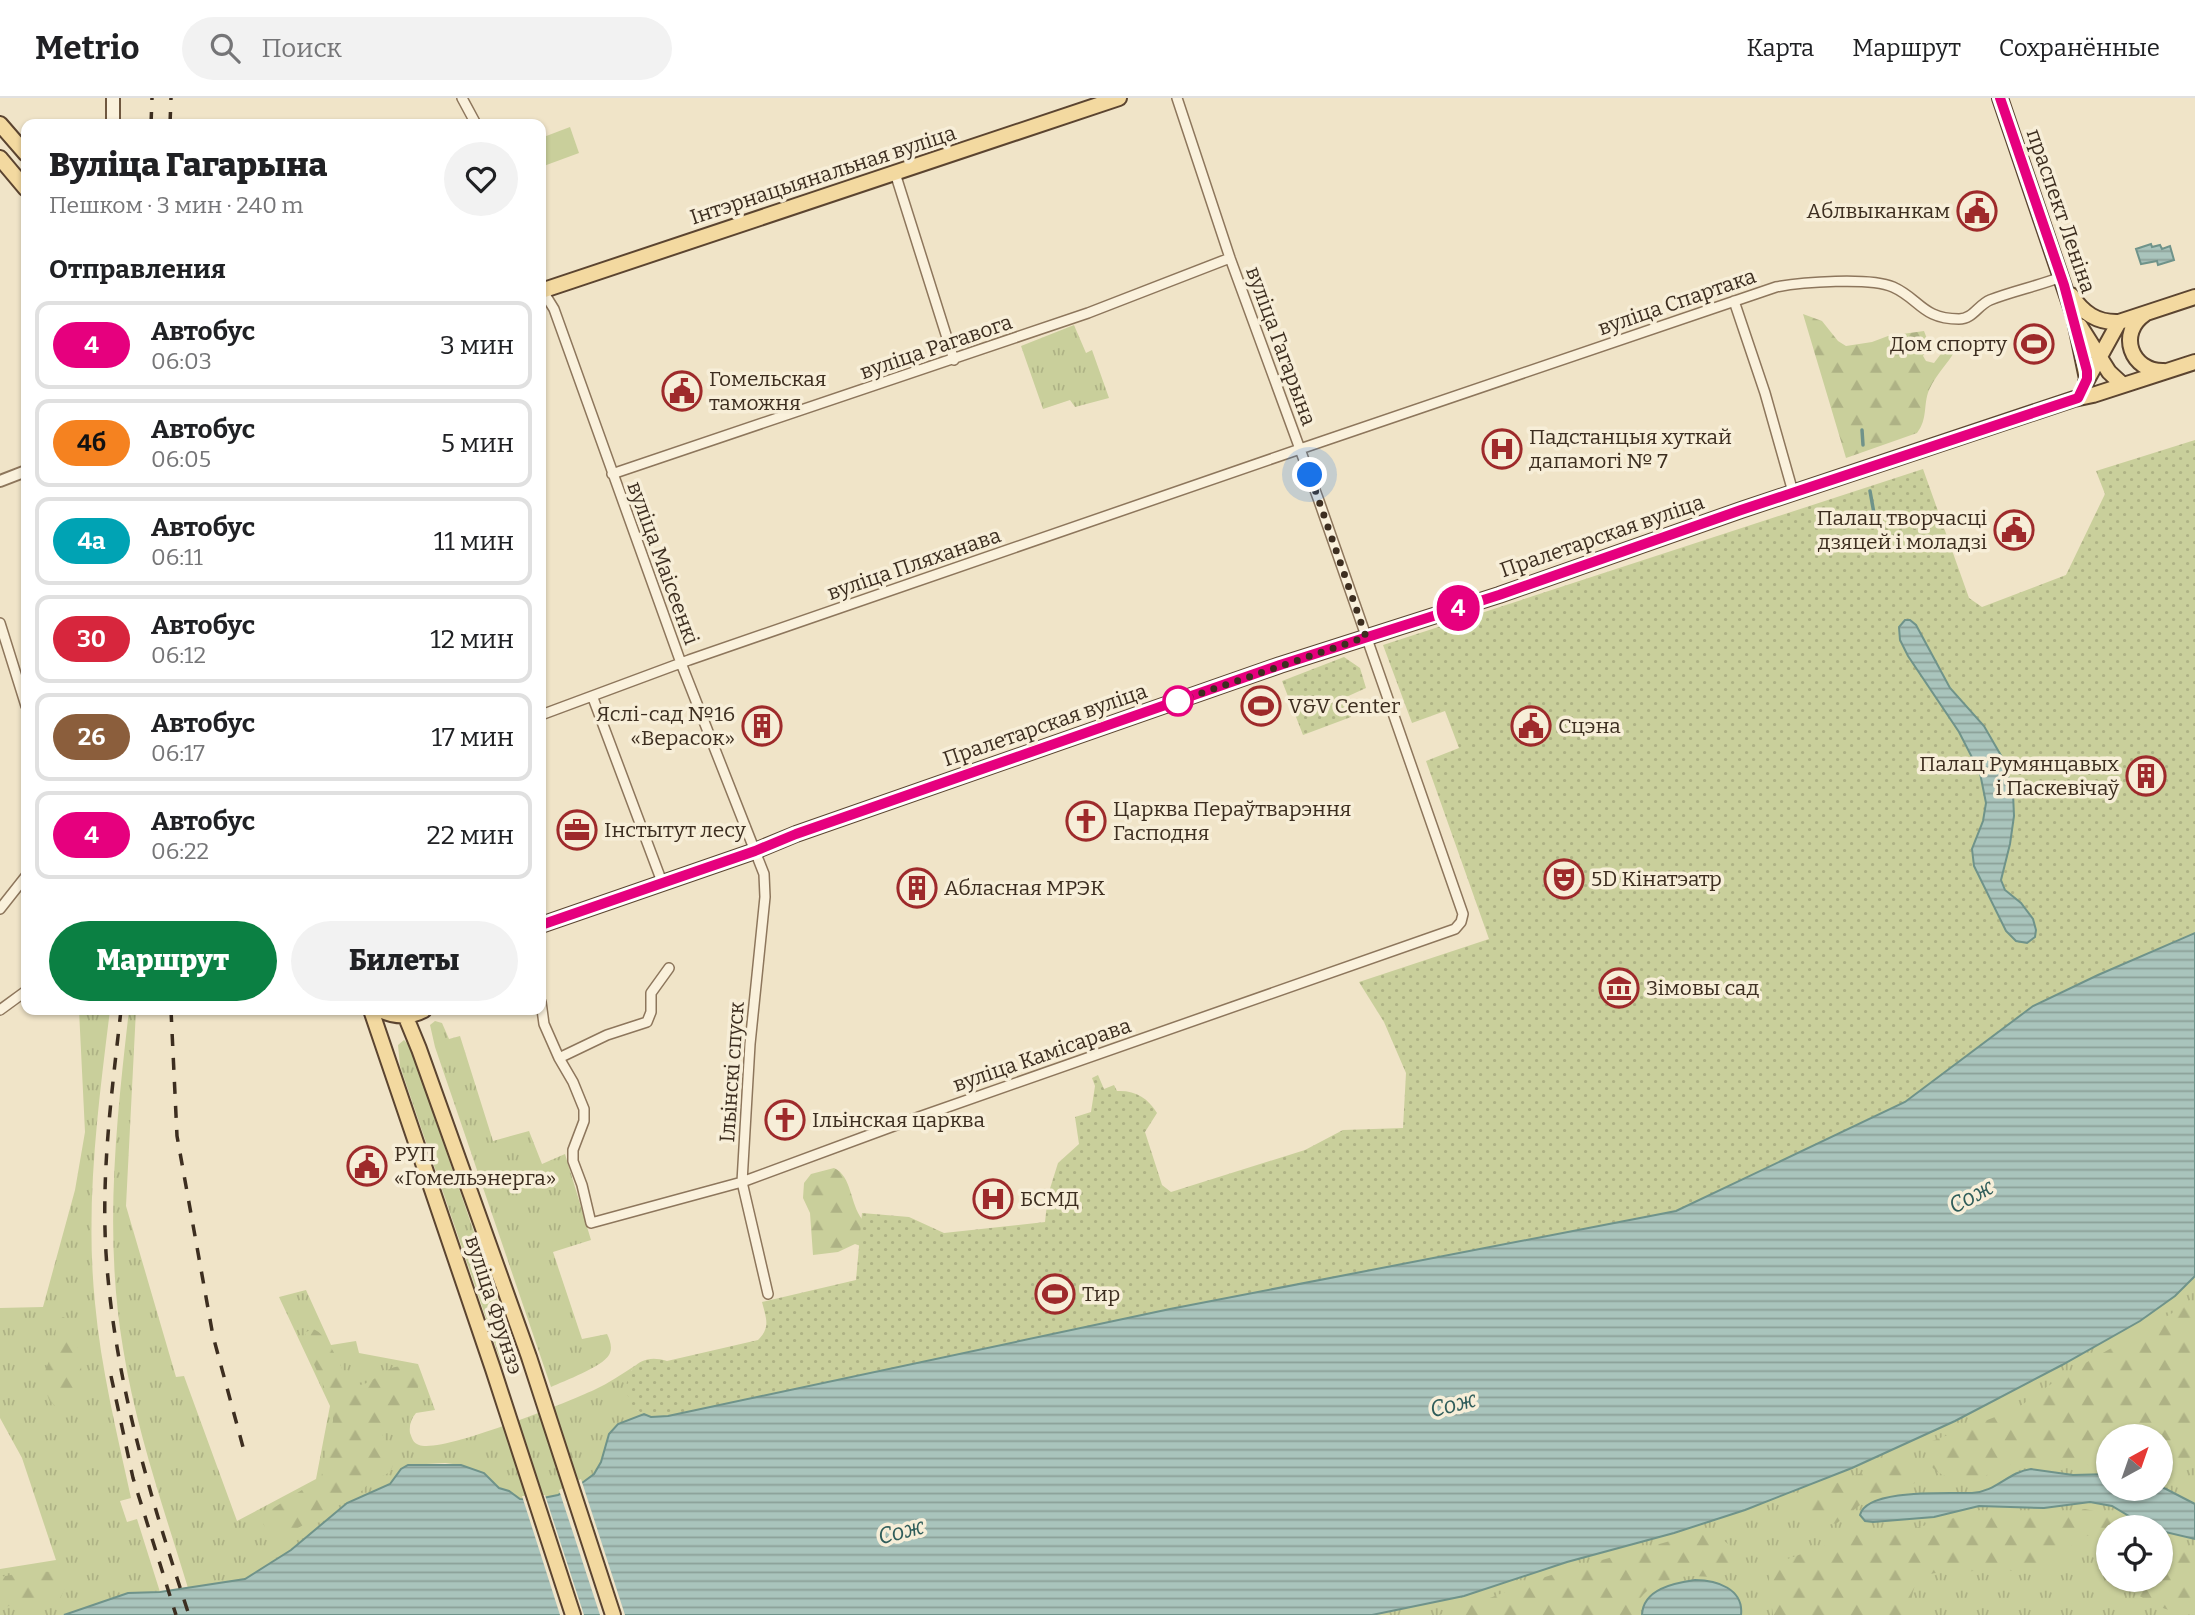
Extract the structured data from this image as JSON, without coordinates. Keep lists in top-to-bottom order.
{
  "streets": {
    "main road": [
      "Інтэрнацыянальная вуліца",
      "праспект Леніна",
      "Пралетарская вуліца",
      "вуліца Фрунзэ"
    ],
    "street": [
      "вуліца Спартака",
      "вуліца Гагарына",
      "вуліца Рагавога",
      "вуліца Маісеенкі",
      "вуліца Пляханава",
      "вуліца Камісарава",
      "Ільінскі спуск"
    ]
  },
  "crossings": [
    ["праспект Леніна", "вуліца Спартака"],
    ["вуліца Спартака", "вуліца Гагарына"],
    ["вуліца Спартака", "вуліца Пляханава"],
    ["вуліца Гагарына", "вуліца Рагавога"],
    ["вуліца Гагарына", "Пралетарская вуліца"],
    ["вуліца Гагарына", "вуліца Пляханава"],
    ["вуліца Гагарына", "вуліца Камісарава"],
    ["вуліца Рагавога", "вуліца Маісеенкі"],
    ["Пралетарская вуліца", "вуліца Маісеенкі"],
    ["Пралетарская вуліца", "Ільінскі спуск"],
    ["вуліца Маісеенкі", "вуліца Пляханава"],
    ["вуліца Маісеенкі", "Ільінскі спуск"],
    ["вуліца Камісарава", "Ільінскі спуск"]
  ],
  "water": ["Сож"],
  "places": {
    "public building": [
      "Аблвыканкам",
      "Гомельская таможня",
      "Палац творчасці дзяцей і моладзі",
      "Сцэна",
      "РУП «Гомельэнерга»"
    ],
    "sports": ["Дом спорту", "V&V Center", "Тир"],
    "hospital": ["Падстанцыя хуткай дапамогі № 7", "БСМД"],
    "building": ["Яслі-сад №16 «Верасок»", "Палац Румянцавых і Паскевічаў", "Абласная МРЭК"],
    "church": ["Царква Пераўтварэння Гасподня", "Ільінская царква"],
    "office": ["Інстытут лесу"],
    "theatre": ["5D Кінатэатр"],
    "museum": ["Зімовы сад"]
  },
  "lines": ["bus line 4"],
  "north": "top right",
  "page": {
    "header": "Metrio",
    "search": "Поиск",
    "nav": ["Карта", "Маршрут", "Сохранённые"],
    "on_map": "4",
    "heading": [
      ["Вуліца Гагарына", "Пешком · 3 мин · 240 m"],
      "Отправления"
    ],
    "list": [
      {
        "mark": "4",
        "name": "Автобус",
        "note": "06:03",
        "value": "3 мин"
      },
      {
        "mark": "4б",
        "name": "Автобус",
        "note": "06:05",
        "value": "5 мин"
      },
      {
        "mark": "4а",
        "name": "Автобус",
        "note": "06:11",
        "value": "11 мин"
      },
      {
        "mark": "30",
        "name": "Автобус",
        "note": "06:12",
        "value": "12 мин"
      },
      {
        "mark": "26",
        "name": "Автобус",
        "note": "06:17",
        "value": "17 мин"
      },
      {
        "mark": "4",
        "name": "Автобус",
        "note": "06:22",
        "value": "22 мин"
      }
    ],
    "buttons": ["Маршрут", "Билеты"]
  }
}
